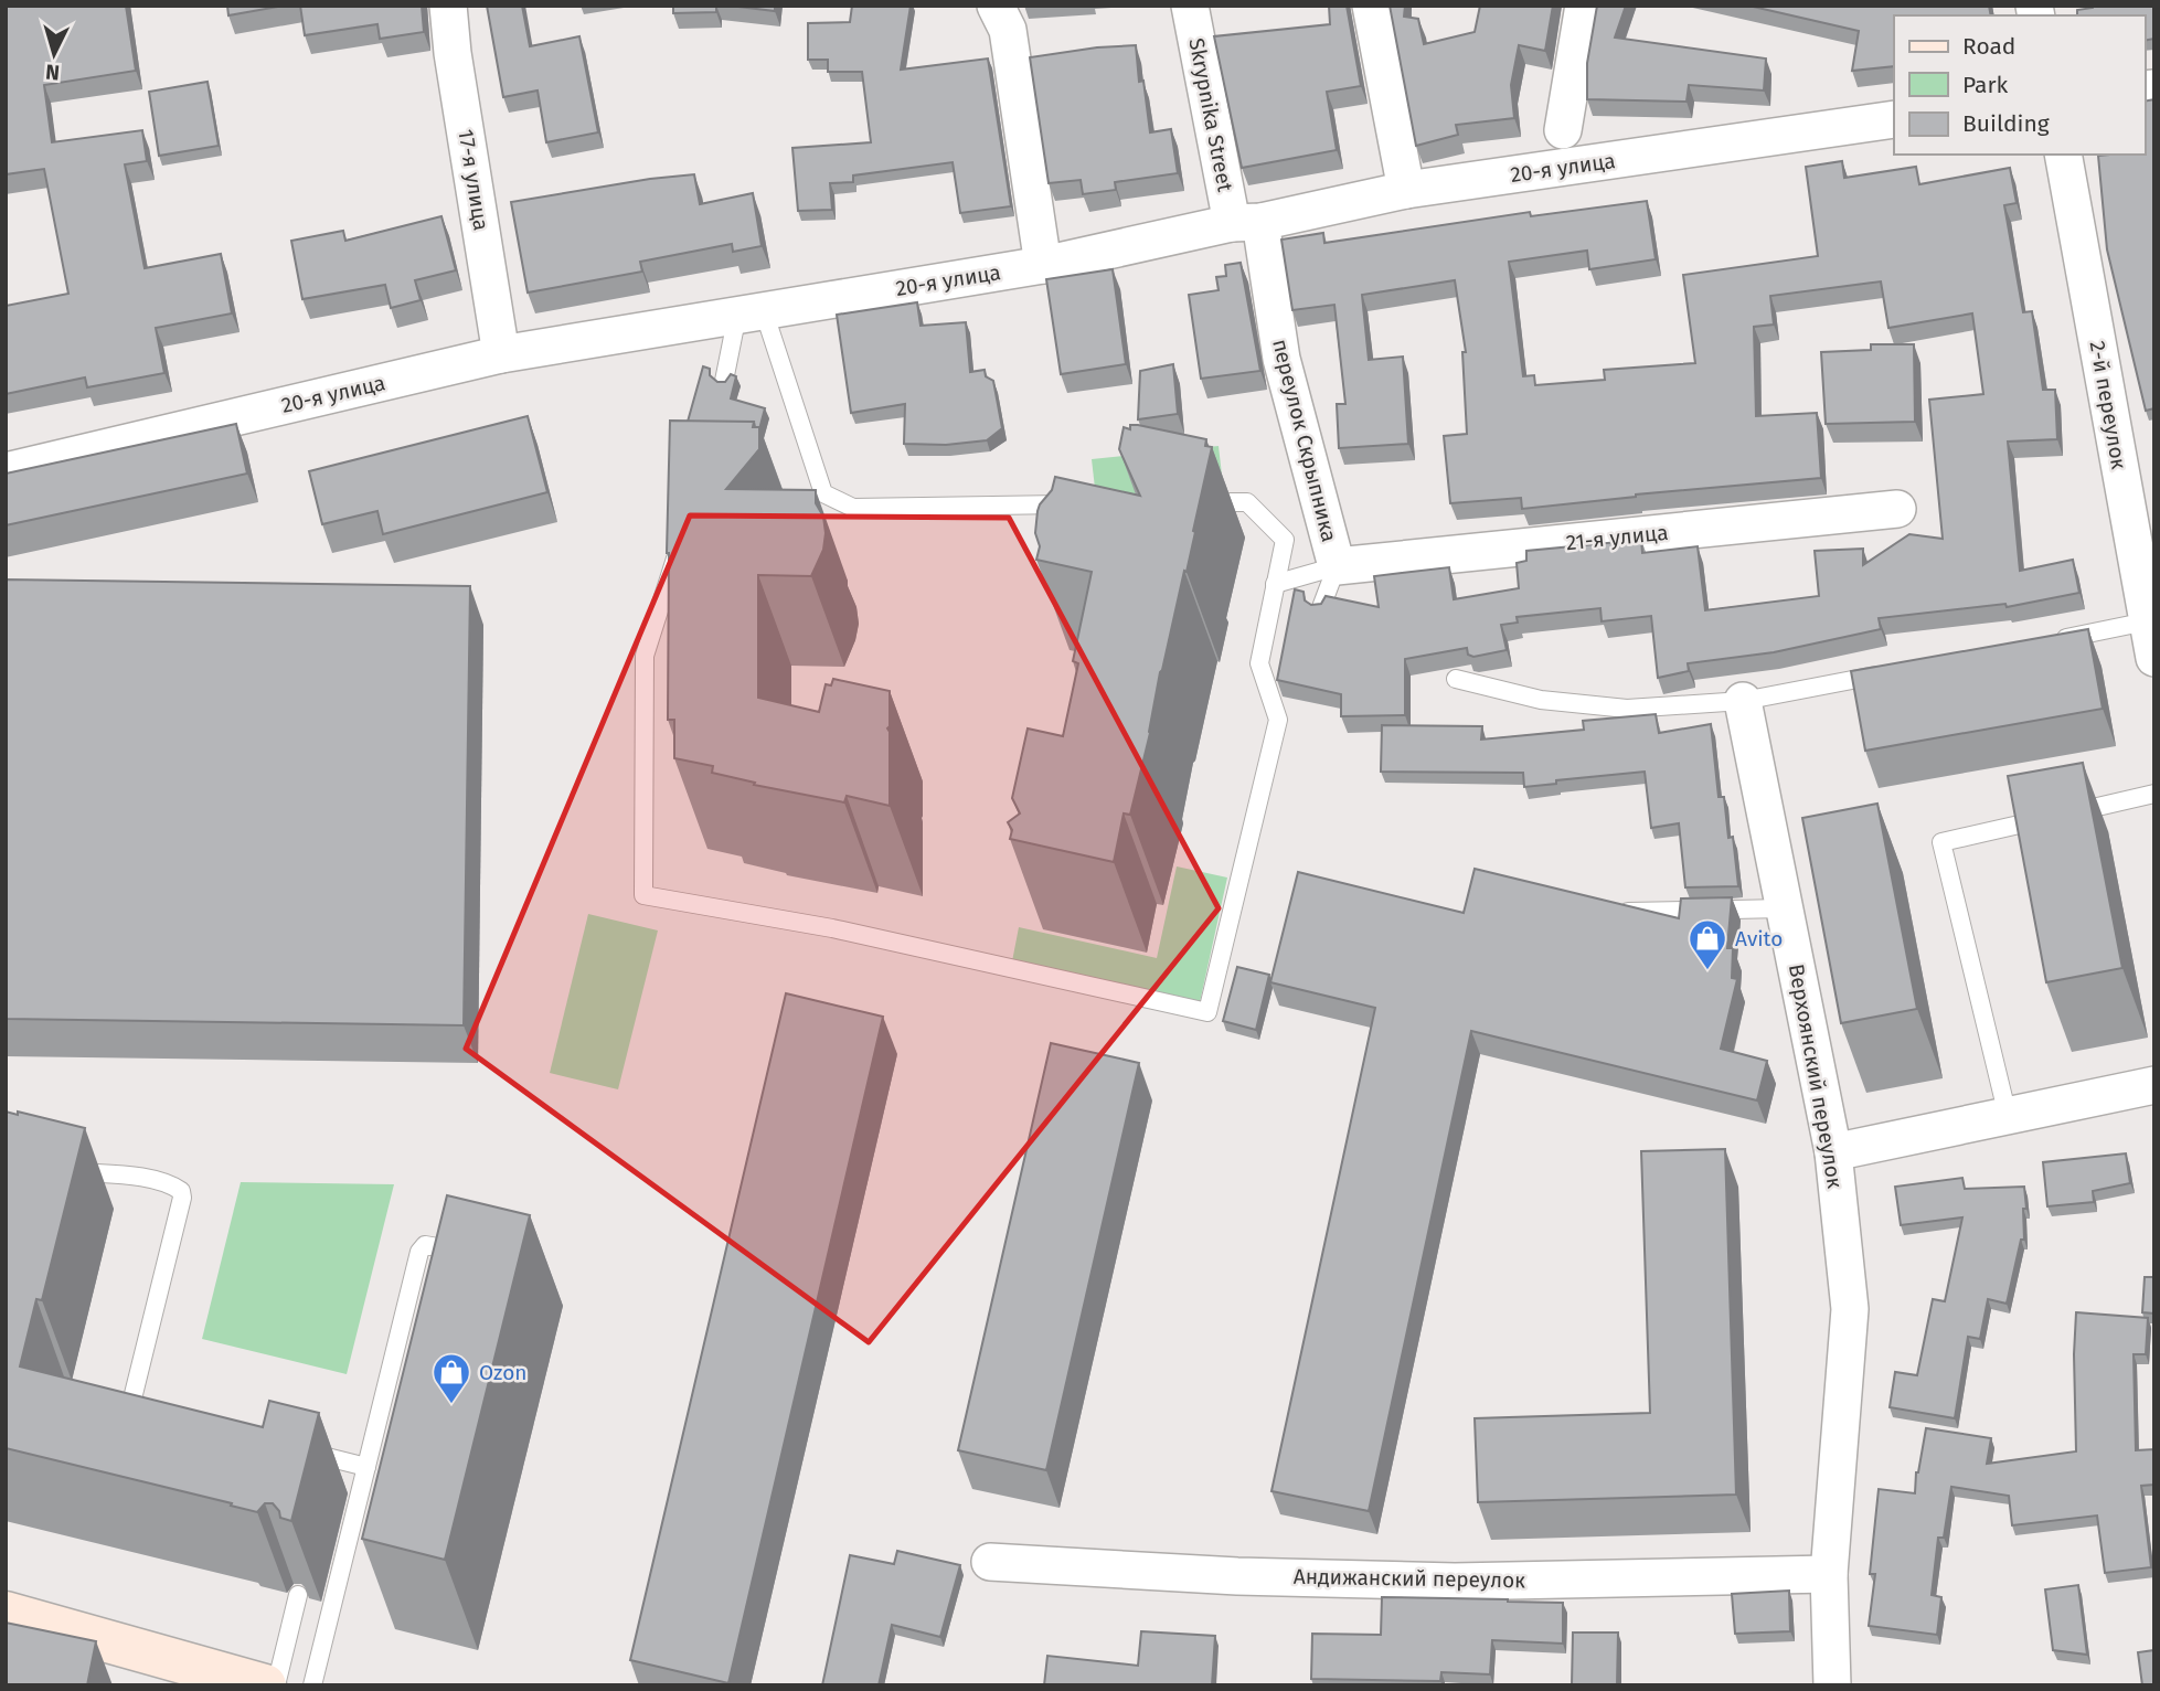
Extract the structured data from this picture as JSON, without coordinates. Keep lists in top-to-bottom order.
{
  "streets": {
    "street": [
      "Skrypnika Street",
      "20-я улица",
      "17-я улица",
      "2-й переулок",
      "переулок Скрыпника",
      "21-я улица",
      "Верхоянский переулок",
      "Андижанский переулок"
    ]
  },
  "crossings": [
    ["Skrypnika Street", "20-я улица"],
    ["Skrypnika Street", "переулок Скрыпника"],
    ["20-я улица", "17-я улица"],
    ["20-я улица", "переулок Скрыпника"],
    ["переулок Скрыпника", "21-я улица"],
    ["Верхоянский переулок", "Андижанский переулок"]
  ],
  "places": {
    "shop": ["Avito", "Ozon"]
  },
  "legend": ["Road", "Park", "Building"],
  "north": "bottom"
}
